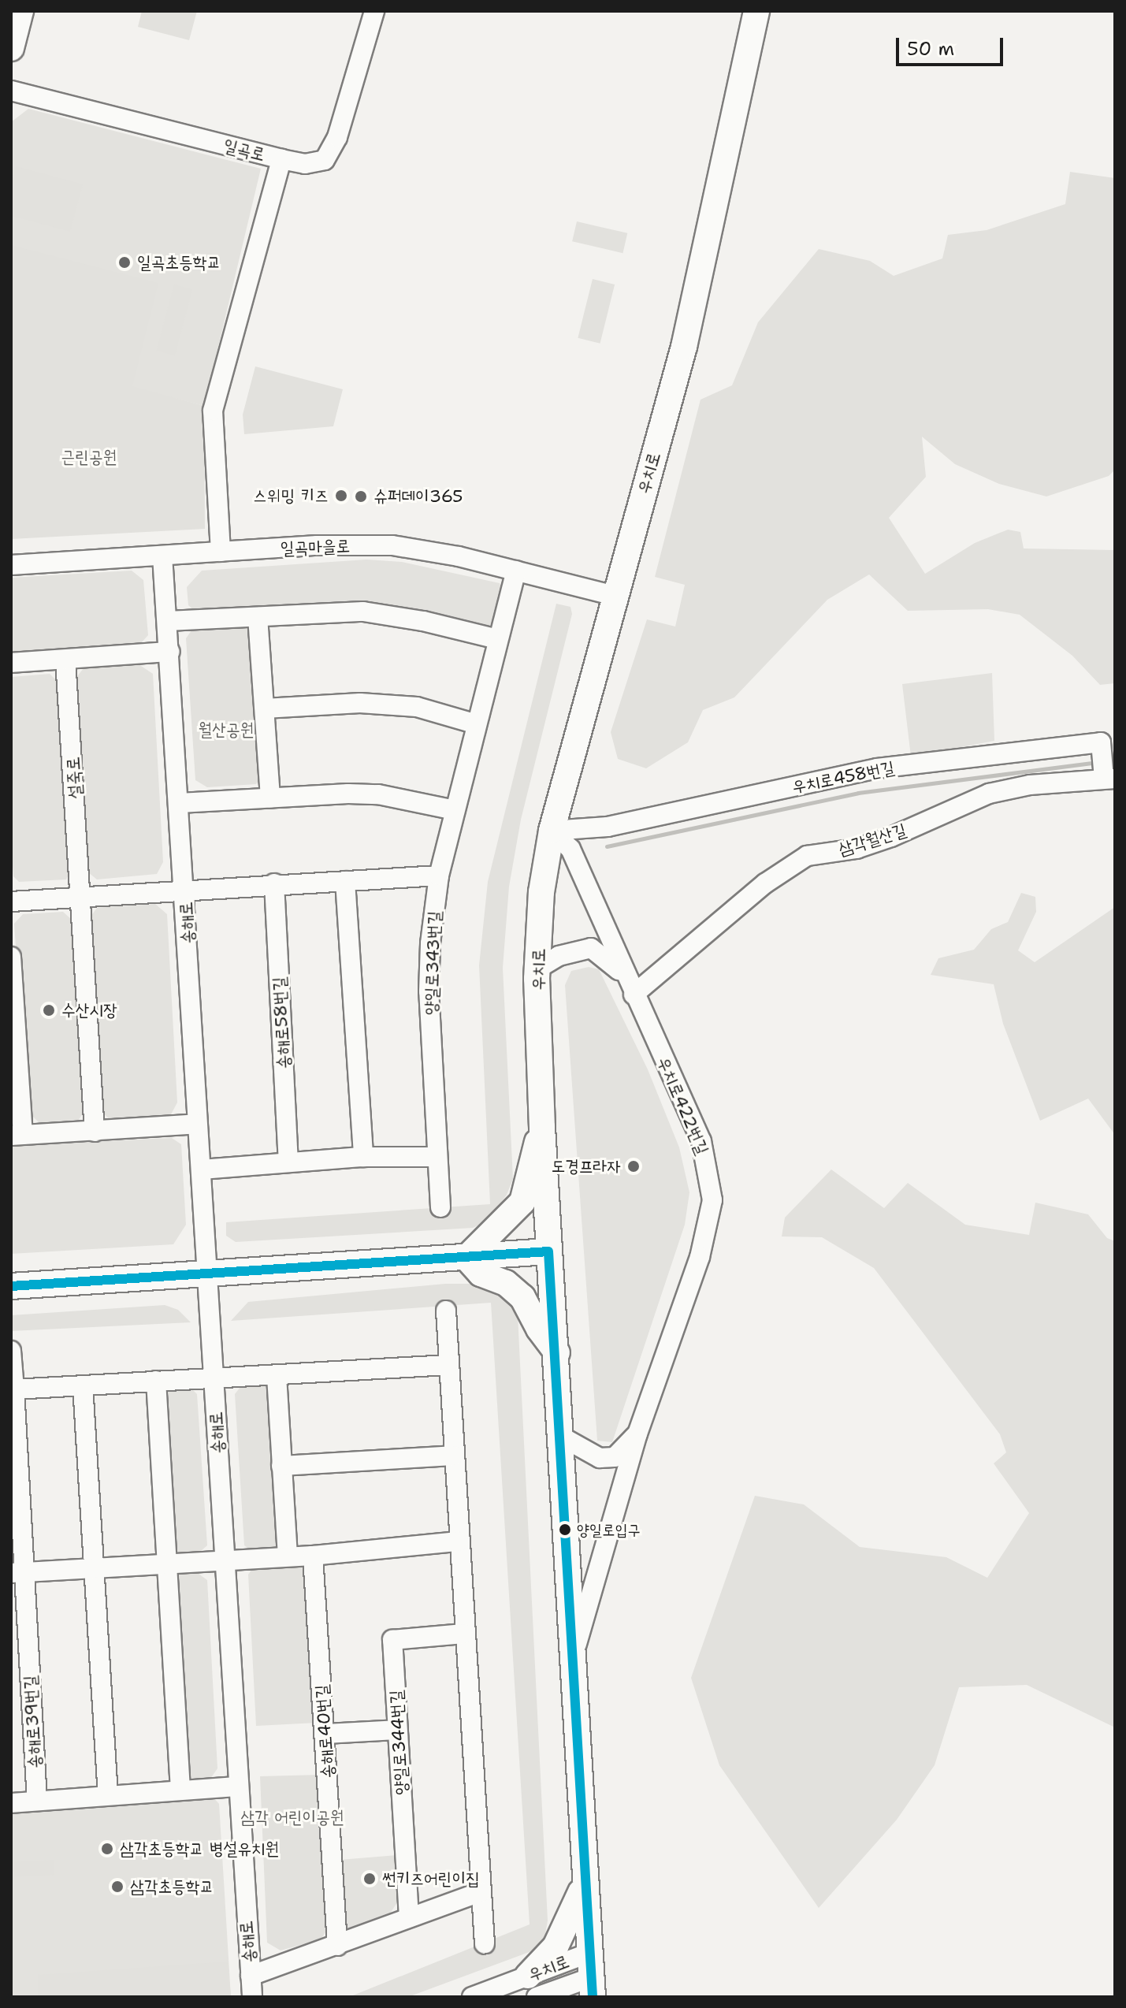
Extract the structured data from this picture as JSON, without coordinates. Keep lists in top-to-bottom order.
{
  "streets": {
    "main road": ["우치로"],
    "street": [
      "일곡로",
      "일곡마을로",
      "우치로458번길",
      "설죽로",
      "삼각월산길",
      "송해로",
      "양일로343번길",
      "송해로58번길",
      "우치로422번길",
      "송해로39번길",
      "송해로40번길",
      "양일로344번길"
    ]
  },
  "crossings": [
    ["우치로", "일곡마을로"],
    ["우치로", "우치로458번길"],
    ["우치로", "우치로422번길"],
    ["일곡마을로", "송해로"],
    ["일곡마을로", "양일로343번길"],
    ["우치로458번길", "삼각월산길"],
    ["우치로458번길", "우치로422번길"],
    ["삼각월산길", "우치로422번길"],
    ["송해로", "양일로343번길"],
    ["송해로", "송해로58번길"],
    ["송해로", "송해로40번길"],
    ["송해로", "양일로344번길"]
  ],
  "parks": ["근린공원", "월산공원", "삼각 어린이공원"],
  "places": [
    "일곡초등학교",
    "스위밍 키즈",
    "슈퍼데이365",
    "수산시장",
    "도경프라자",
    "양일로입구",
    "삼각초등학교 병설유치원",
    "썬키즈어린이집",
    "삼각초등학교"
  ],
  "scale_bar": "50 m"
}
